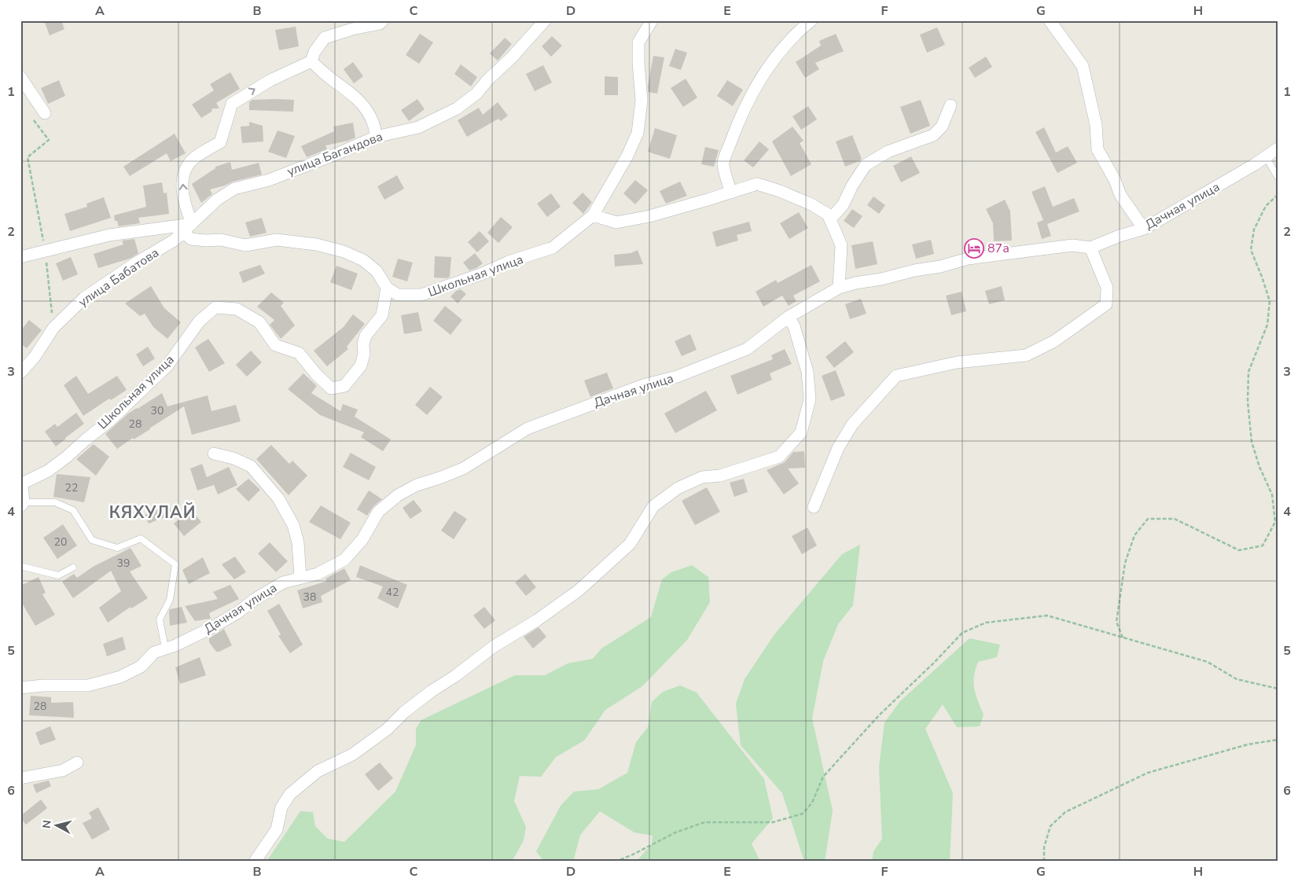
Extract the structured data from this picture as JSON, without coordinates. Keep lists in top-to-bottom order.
{
  "streets": {
    "street": [
      "улица Багандова",
      "Дачная улица",
      "Школьная улица",
      "улица Бабатова"
    ]
  },
  "crossings": [
    ["улица Багандова", "улица Бабатова"]
  ],
  "districts": ["КЯХУЛАЙ"],
  "places": {
    "hotel": ["87а"]
  },
  "house_numbers": [
    "30",
    "28",
    "22",
    "20",
    "39",
    "42",
    "38",
    "28"
  ],
  "north": "left",
  "grid": {
    "columns": [
      "A",
      "B",
      "C",
      "D",
      "E",
      "F",
      "G",
      "H"
    ],
    "rows": [
      "1",
      "2",
      "3",
      "4",
      "5",
      "6"
    ]
  }
}
